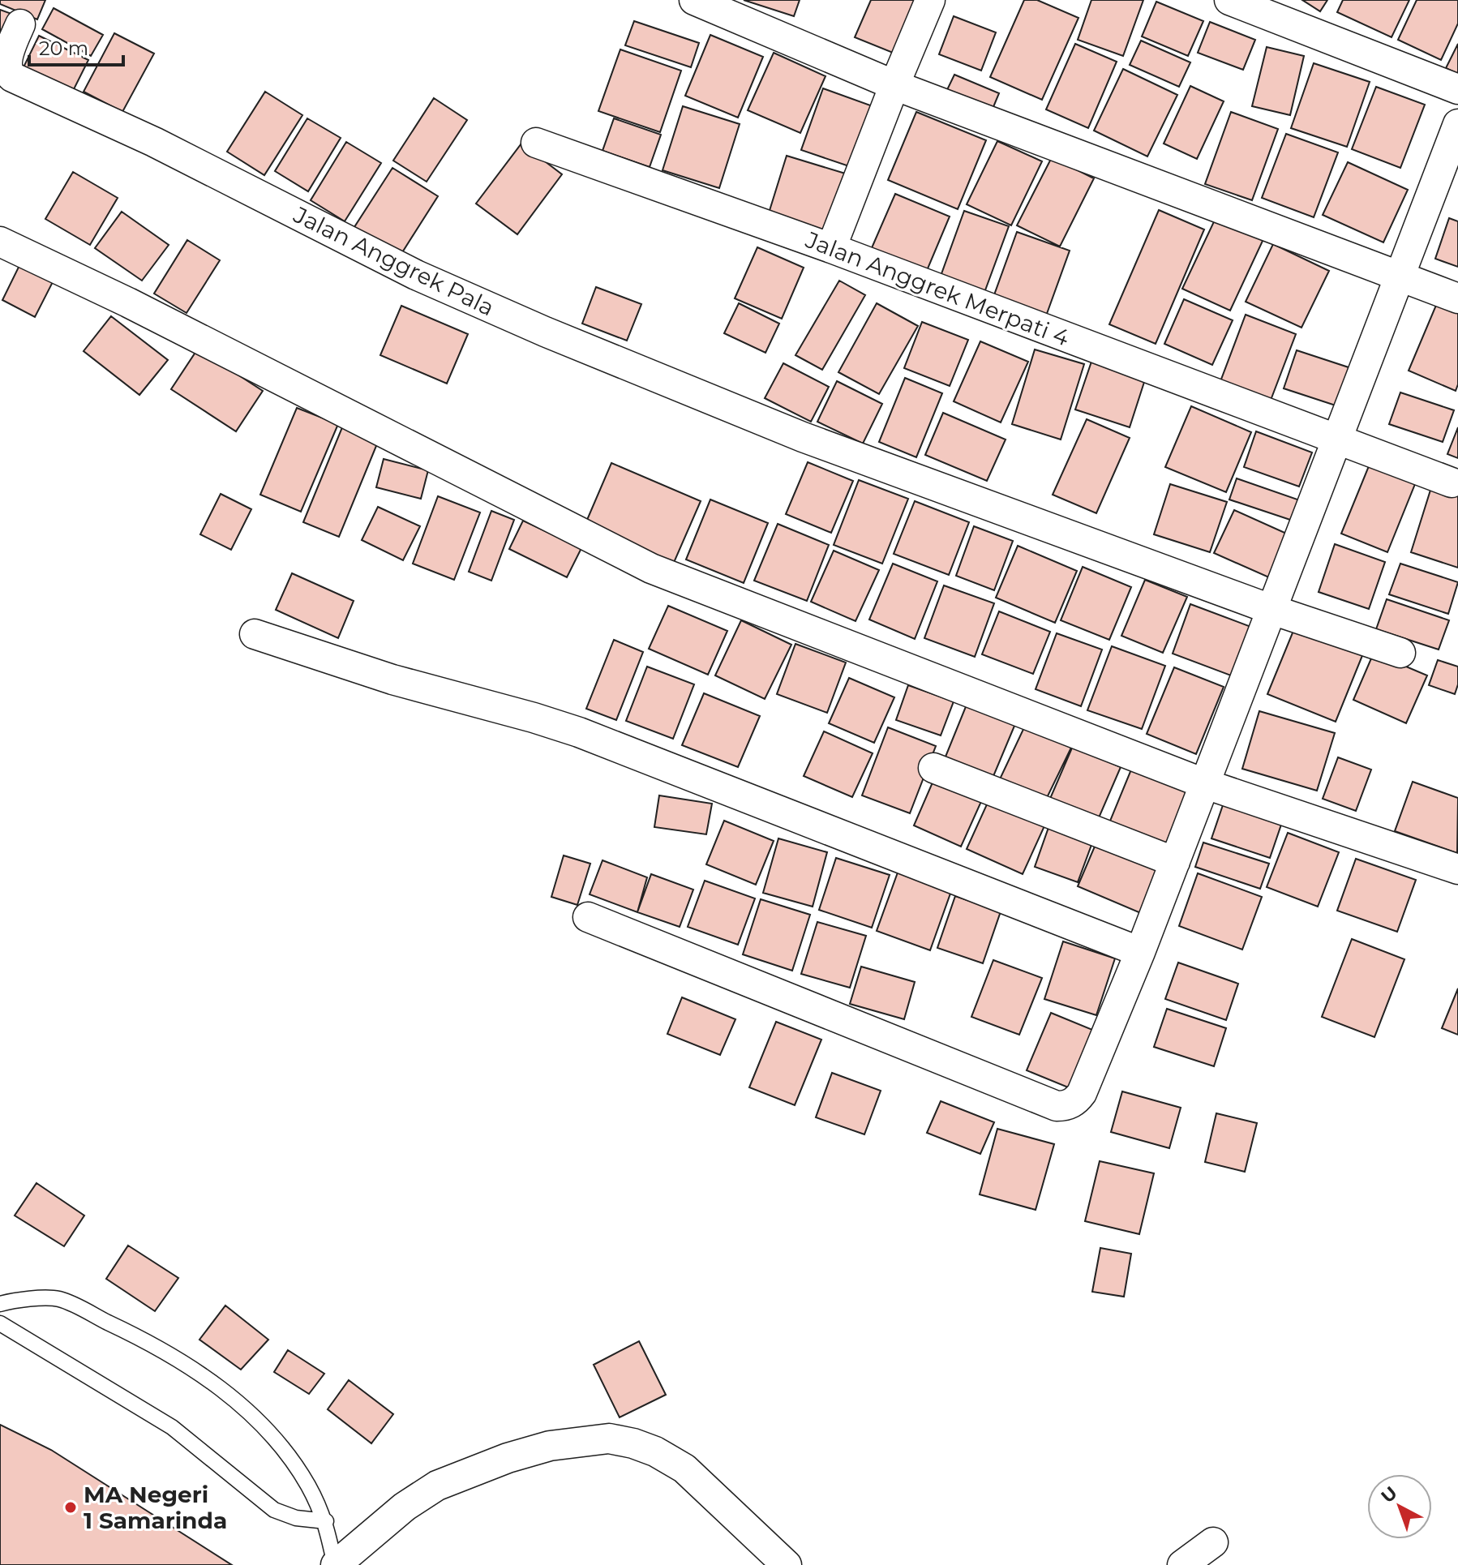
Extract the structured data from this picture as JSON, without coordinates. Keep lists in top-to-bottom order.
{
  "streets": {
    "street": ["Jalan Anggrek Pala", "Jalan Anggrek Merpati 4"]
  },
  "places": ["MA Negeri 1 Samarinda"],
  "scale_bar": "20 m",
  "north": "top left"
}
